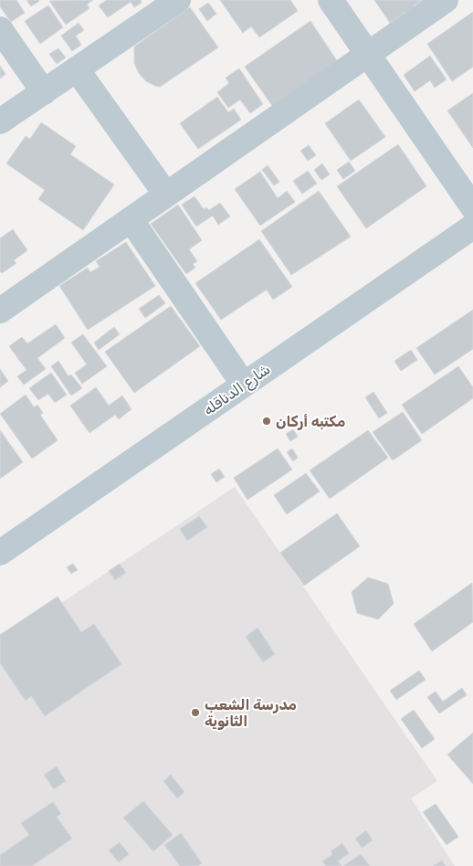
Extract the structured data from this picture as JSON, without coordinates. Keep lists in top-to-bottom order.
{
  "streets": {
    "street": ["شارع الدناقله"]
  },
  "places": ["مكتبه أركان", "مدرسة الشعب الثانوية"]
}
